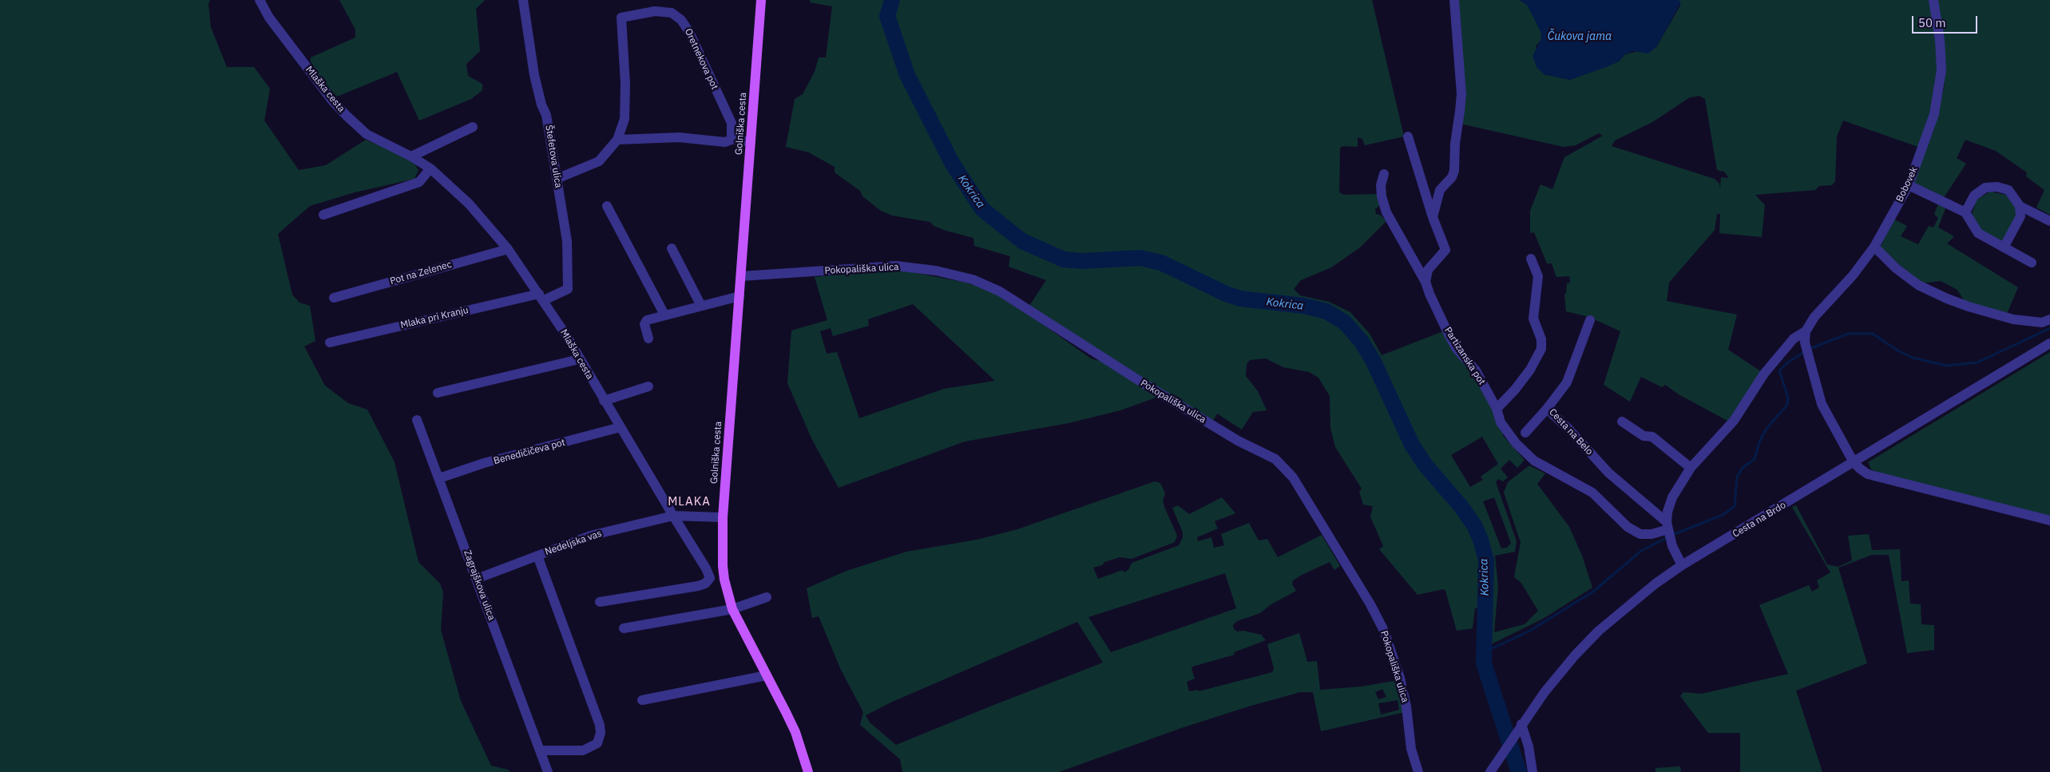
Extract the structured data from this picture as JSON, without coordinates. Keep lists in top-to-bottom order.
{
  "streets": {
    "main road": ["Golniška cesta"],
    "street": [
      "Oretnekova pot",
      "Mlaška cesta",
      "Štefetova ulica",
      "Bobovek",
      "Pokopališka ulica",
      "Pot na Zelenec",
      "Mlaka pri Kranju",
      "Partizanska pot",
      "Cesta na Belo",
      "Benedičičeva pot",
      "Cesta na Brdo",
      "Nedeljska vas",
      "Zagrajškova ulica"
    ]
  },
  "crossings": [
    ["Oretnekova pot", "Štefetova ulica"],
    ["Mlaška cesta", "Štefetova ulica"],
    ["Mlaška cesta", "Pot na Zelenec"],
    ["Mlaška cesta", "Mlaka pri Kranju"],
    ["Mlaška cesta", "Benedičičeva pot"],
    ["Mlaška cesta", "Nedeljska vas"],
    ["Golniška cesta", "Pokopališka ulica"],
    ["Štefetova ulica", "Mlaka pri Kranju"],
    ["Bobovek", "Cesta na Brdo"],
    ["Partizanska pot", "Cesta na Belo"],
    ["Benedičičeva pot", "Zagrajškova ulica"],
    ["Nedeljska vas", "Zagrajškova ulica"]
  ],
  "districts": ["MLAKA"],
  "water": ["Čukova jama", "Kokrica"],
  "scale_bar": "50 m"
}
